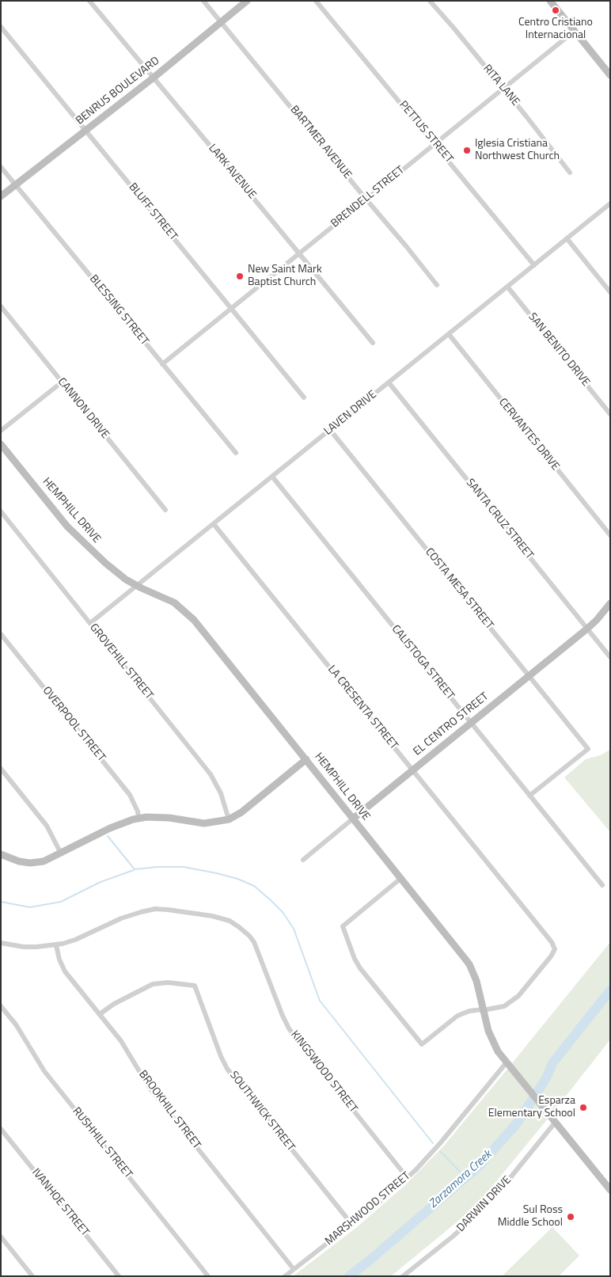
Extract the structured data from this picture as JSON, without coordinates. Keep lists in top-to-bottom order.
{
  "streets": {
    "street": [
      "RITA LANE",
      "BENRUS BOULEVARD",
      "PETTUS STREET",
      "BARTMER AVENUE",
      "LARK AVENUE",
      "BRENDELL STREET",
      "BLUFF STREET",
      "BLESSING STREET",
      "SAN BENITO DRIVE",
      "CANNON DRIVE",
      "LAVEN DRIVE",
      "CERVANTES DRIVE",
      "HEMPHILL DRIVE",
      "SANTA CRUZ STREET",
      "COSTA MESA STREET",
      "GROVEHILL STREET",
      "CALISTOGA STREET",
      "LA CRESENTA STREET",
      "OVERPOOL STREET",
      "EL CENTRO STREET",
      "KINGSWOOD STREET",
      "BROOKHILL STREET",
      "SOUTHWICK STREET",
      "RUSHHILL STREET",
      "IVANHOE STREET",
      "DARWIN DRIVE",
      "MARSHWOOD STREET"
    ]
  },
  "crossings": [
    ["RITA LANE", "BRENDELL STREET"],
    ["BENRUS BOULEVARD", "BARTMER AVENUE"],
    ["BENRUS BOULEVARD", "LARK AVENUE"],
    ["BENRUS BOULEVARD", "BLUFF STREET"],
    ["BENRUS BOULEVARD", "BLESSING STREET"],
    ["PETTUS STREET", "BRENDELL STREET"],
    ["PETTUS STREET", "LAVEN DRIVE"],
    ["BARTMER AVENUE", "BRENDELL STREET"],
    ["LARK AVENUE", "BRENDELL STREET"],
    ["BRENDELL STREET", "BLUFF STREET"],
    ["BRENDELL STREET", "BLESSING STREET"],
    ["SAN BENITO DRIVE", "LAVEN DRIVE"],
    ["LAVEN DRIVE", "CERVANTES DRIVE"],
    ["LAVEN DRIVE", "HEMPHILL DRIVE"],
    ["LAVEN DRIVE", "SANTA CRUZ STREET"],
    ["LAVEN DRIVE", "COSTA MESA STREET"],
    ["LAVEN DRIVE", "GROVEHILL STREET"],
    ["LAVEN DRIVE", "CALISTOGA STREET"],
    ["LAVEN DRIVE", "LA CRESENTA STREET"],
    ["HEMPHILL DRIVE", "LA CRESENTA STREET"],
    ["HEMPHILL DRIVE", "EL CENTRO STREET"],
    ["HEMPHILL DRIVE", "DARWIN DRIVE"],
    ["HEMPHILL DRIVE", "MARSHWOOD STREET"],
    ["SANTA CRUZ STREET", "EL CENTRO STREET"],
    ["COSTA MESA STREET", "CALISTOGA STREET"],
    ["COSTA MESA STREET", "EL CENTRO STREET"],
    ["CALISTOGA STREET", "EL CENTRO STREET"],
    ["LA CRESENTA STREET", "EL CENTRO STREET"],
    ["KINGSWOOD STREET", "BROOKHILL STREET"],
    ["KINGSWOOD STREET", "MARSHWOOD STREET"],
    ["BROOKHILL STREET", "SOUTHWICK STREET"],
    ["BROOKHILL STREET", "MARSHWOOD STREET"],
    ["SOUTHWICK STREET", "MARSHWOOD STREET"]
  ],
  "water": ["Zarzamora Creek"],
  "places": [
    "Centro Cristiano Internacional",
    "Iglesia Cristiana Northwest Church",
    "New Saint Mark Baptist Church",
    "Esparza Elementary School",
    "Sul Ross Middle School"
  ]
}
